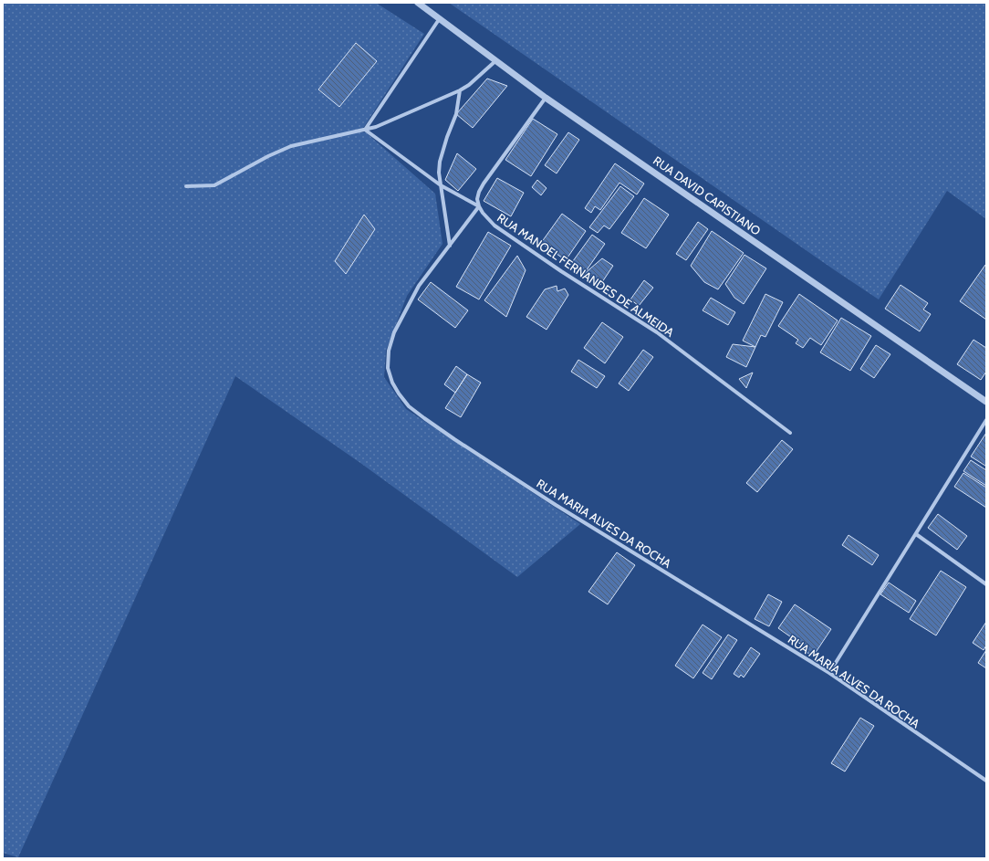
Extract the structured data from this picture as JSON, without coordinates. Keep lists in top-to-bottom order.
{
  "streets": {
    "street": ["RUA DAVID CAPISTIANO", "RUA MANOEL FERNANDES DE ALMEIDA", "RUA MARIA ALVES DA ROCHA"]
  },
  "crossings": [
    ["RUA MANOEL FERNANDES DE ALMEIDA", "RUA MARIA ALVES DA ROCHA"]
  ]
}
